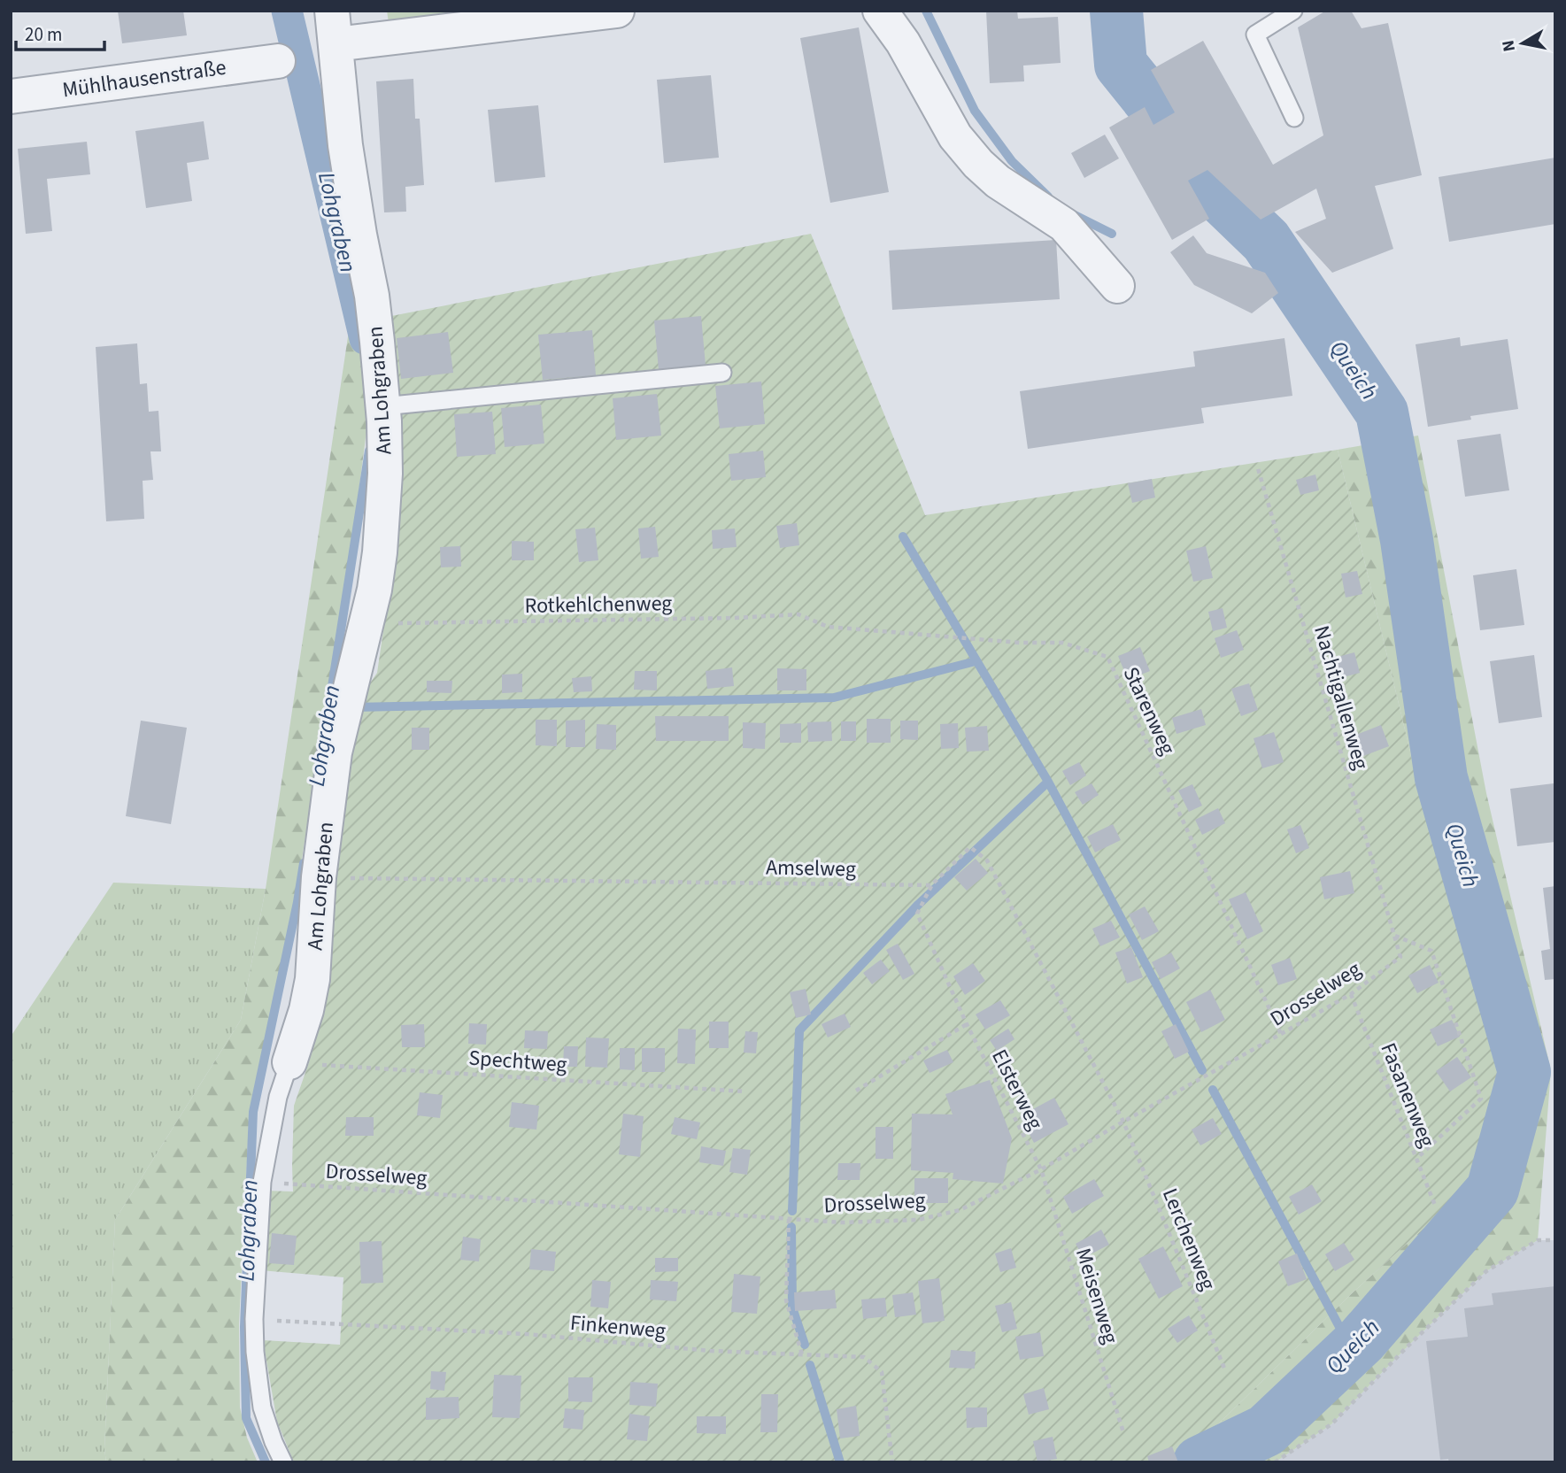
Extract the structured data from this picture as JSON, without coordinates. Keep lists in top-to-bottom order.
{
  "streets": {
    "street": ["Mühlhausenstraße", "Am Lohgraben"],
    "path": [
      "Rotkehlchenweg",
      "Nachtigallenweg",
      "Starenweg",
      "Amselweg",
      "Drosselweg",
      "Spechtweg",
      "Elsterweg",
      "Fasanenweg",
      "Lerchenweg",
      "Meisenweg",
      "Finkenweg"
    ]
  },
  "crossings": [
    ["Am Lohgraben", "Rotkehlchenweg"],
    ["Am Lohgraben", "Amselweg"],
    ["Am Lohgraben", "Drosselweg"],
    ["Am Lohgraben", "Spechtweg"],
    ["Am Lohgraben", "Finkenweg"],
    ["Rotkehlchenweg", "Starenweg"],
    ["Nachtigallenweg", "Drosselweg"],
    ["Starenweg", "Drosselweg"],
    ["Amselweg", "Elsterweg"],
    ["Drosselweg", "Elsterweg"],
    ["Drosselweg", "Fasanenweg"],
    ["Drosselweg", "Lerchenweg"],
    ["Drosselweg", "Meisenweg"],
    ["Elsterweg", "Meisenweg"]
  ],
  "water": ["Lohgraben", "Queich"],
  "scale_bar": "20 m",
  "north": "left"
}
